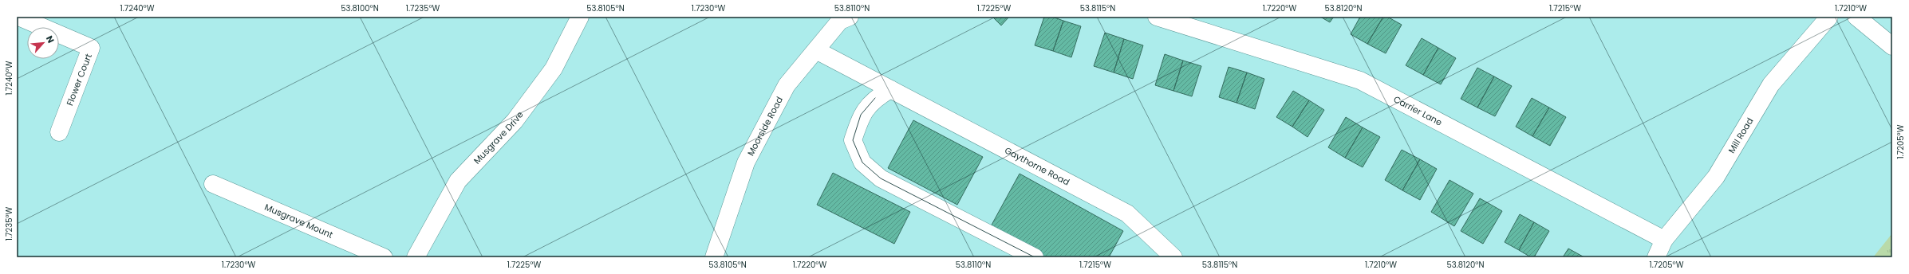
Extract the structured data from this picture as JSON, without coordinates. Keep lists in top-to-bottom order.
{
  "streets": {
    "street": [
      "Flower Court",
      "Carrier Lane",
      "Moorside Road",
      "Mill Road",
      "Musgrave Drive",
      "Gaythorne Road",
      "Musgrave Mount"
    ]
  },
  "crossings": [
    ["Carrier Lane", "Mill Road"],
    ["Moorside Road", "Gaythorne Road"]
  ],
  "north": "top right",
  "coordinates": [
    "1.7240°W",
    "53.8100°N",
    "1.7235°W",
    "53.8105°N",
    "1.7230°W",
    "53.8110°N",
    "1.7225°W",
    "53.8115°N",
    "1.7220°W",
    "53.8120°N",
    "1.7215°W",
    "1.7210°W",
    "1.7205°W"
  ]
}
